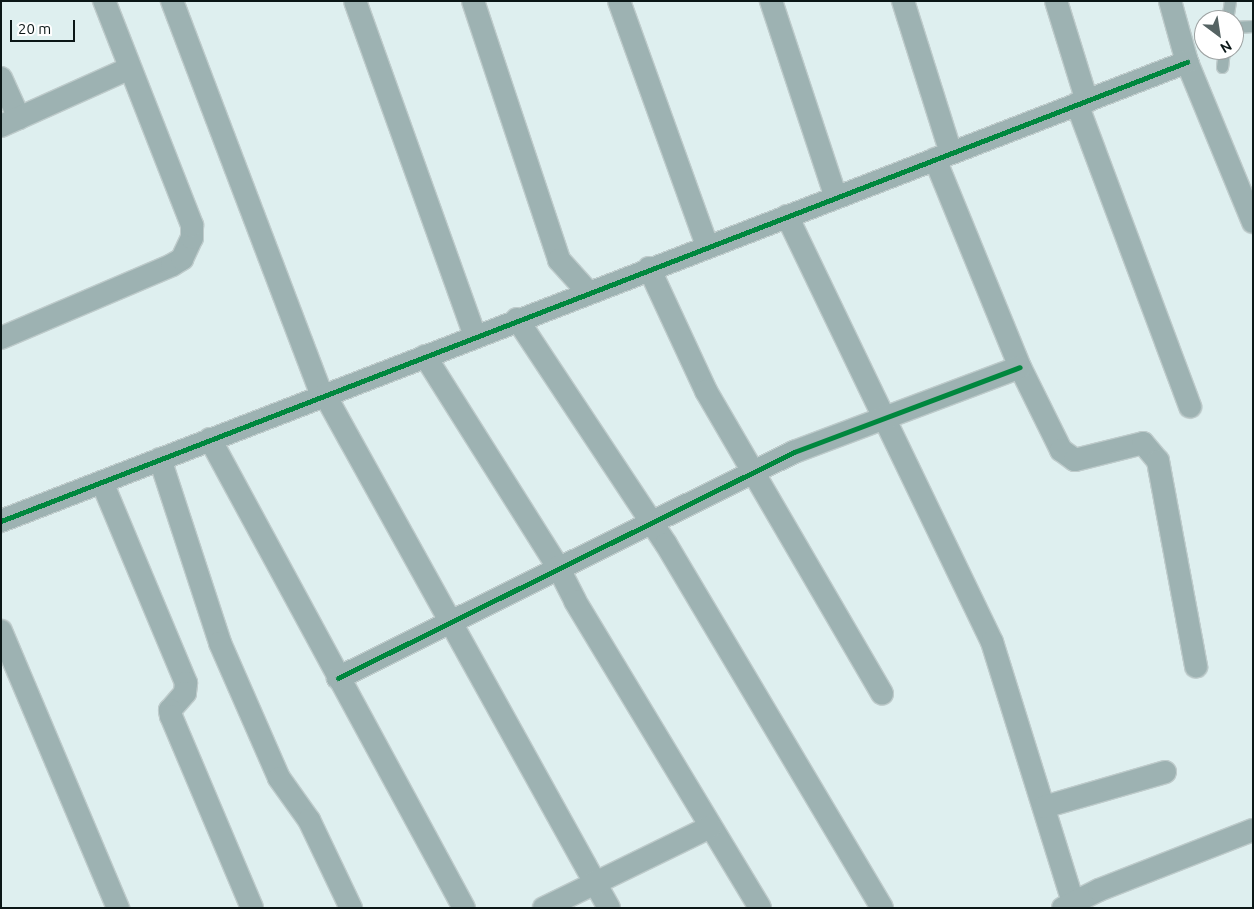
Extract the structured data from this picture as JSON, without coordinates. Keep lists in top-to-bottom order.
{
  "scale_bar": "20 m",
  "north": "bottom right"
}
